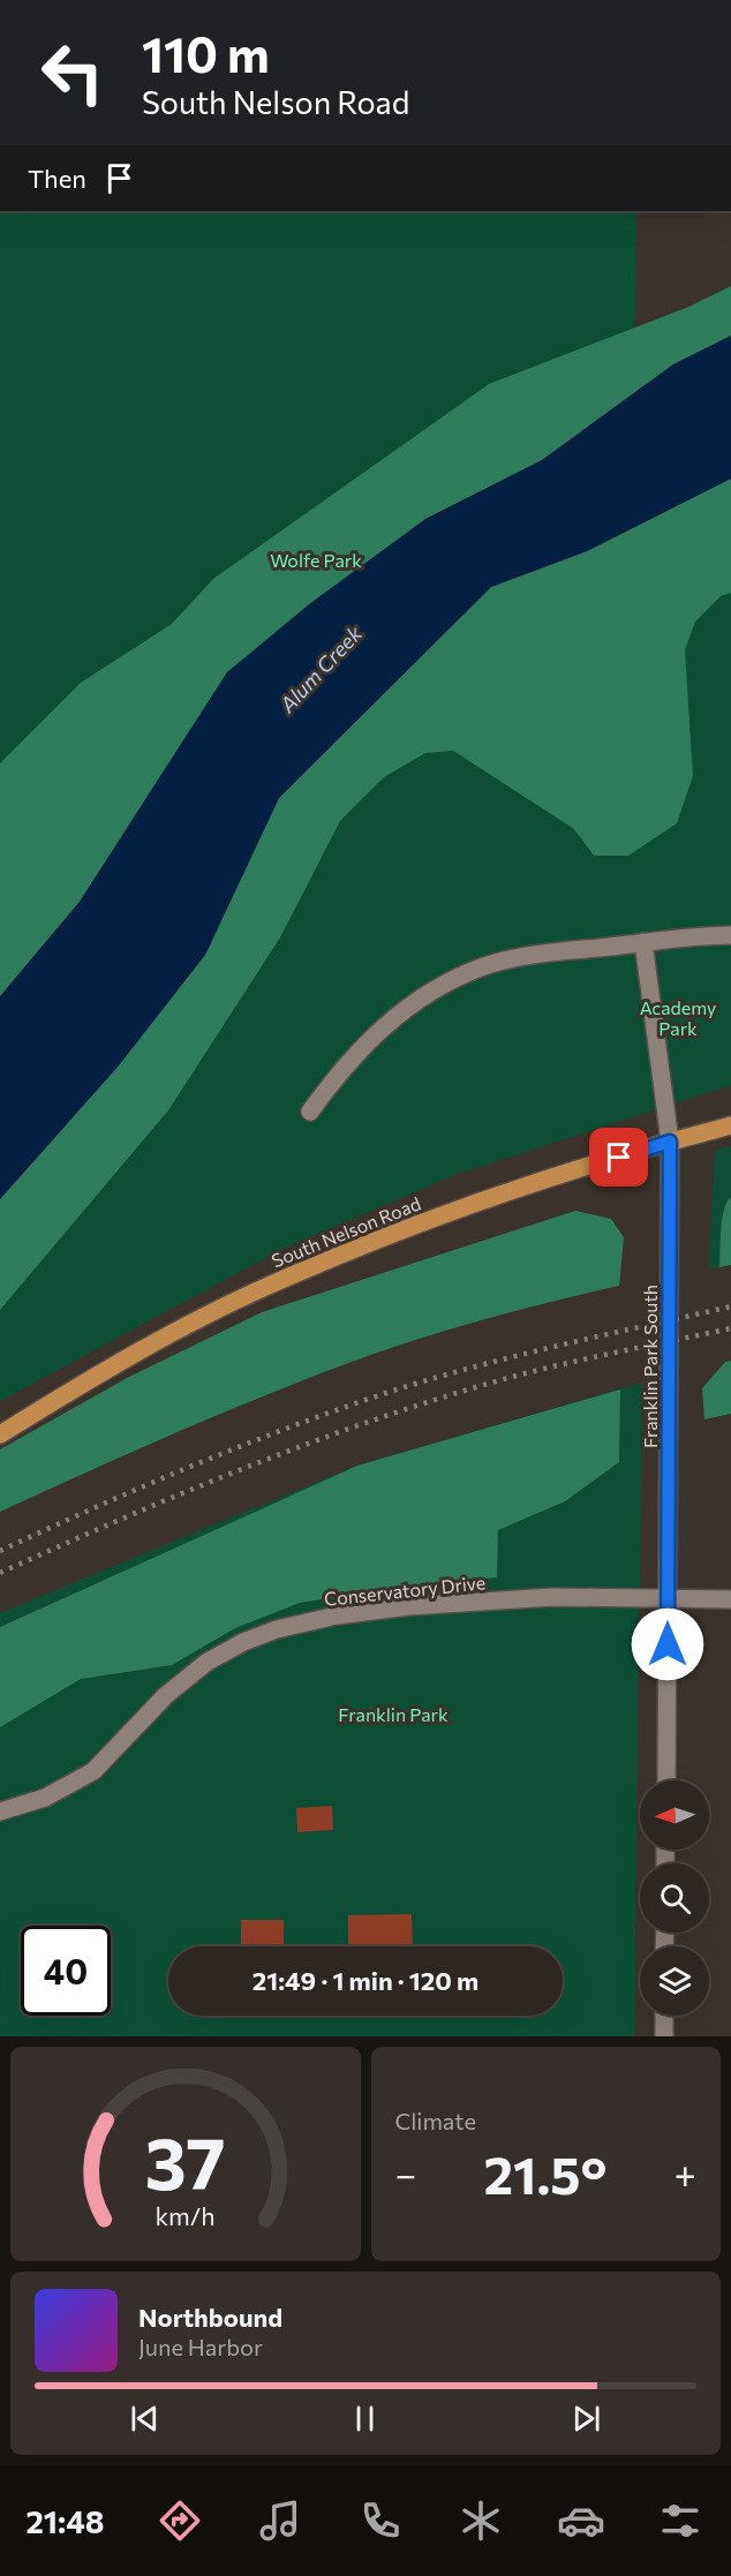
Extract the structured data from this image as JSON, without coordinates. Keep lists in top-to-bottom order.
{
  "streets": {
    "main road": ["South Nelson Road"],
    "street": ["Franklin Park South", "Conservatory Drive"]
  },
  "crossings": [
    ["South Nelson Road", "Franklin Park South"],
    ["Franklin Park South", "Conservatory Drive"]
  ],
  "water": ["Alum Creek"],
  "parks": ["Wolfe Park", "Academy Park", "Franklin Park"],
  "north": "left",
  "page": {
    "turn": ["110 m", "South Nelson Road"],
    "then": "Then",
    "limit": "40",
    "trip": "21:49 · 1 min · 120 m",
    "tile": "Climate",
    "heat": ["−", "21.5°", "+"],
    "song": ["Northbound", "June Harbor"],
    "tabs": "21:48",
    "gauge": ["37", "km/h"]
  }
}
